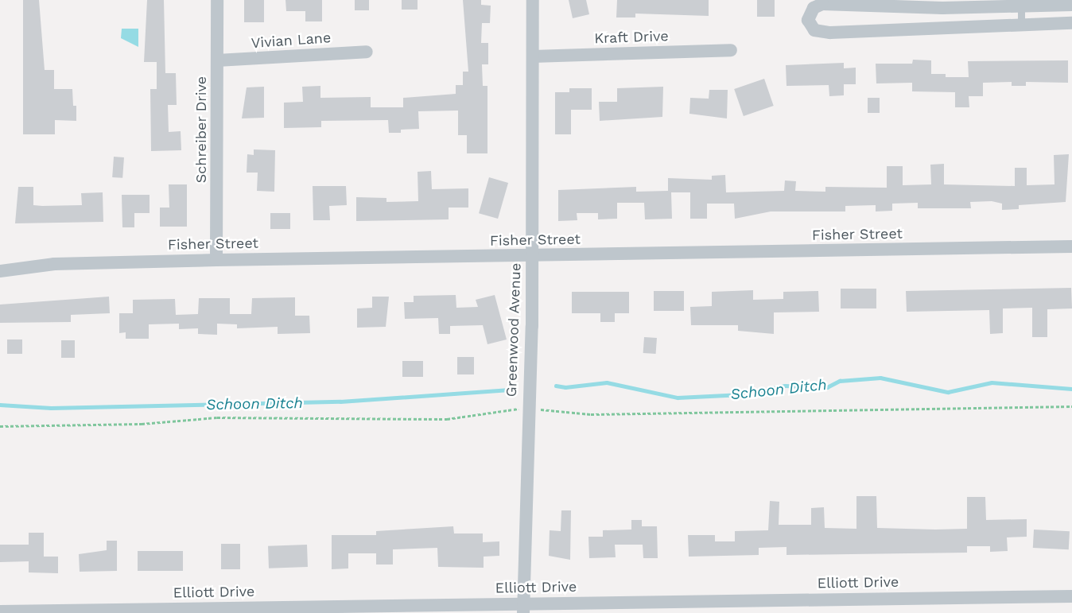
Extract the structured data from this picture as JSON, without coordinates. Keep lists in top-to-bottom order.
{
  "streets": {
    "street": [
      "Kraft Drive",
      "Vivian Lane",
      "Schreiber Drive",
      "Fisher Street",
      "Greenwood Avenue",
      "Elliott Drive"
    ]
  },
  "crossings": [
    ["Kraft Drive", "Greenwood Avenue"],
    ["Vivian Lane", "Schreiber Drive"],
    ["Schreiber Drive", "Fisher Street"],
    ["Fisher Street", "Greenwood Avenue"],
    ["Greenwood Avenue", "Elliott Drive"]
  ],
  "water": ["Schoon Ditch"]
}
